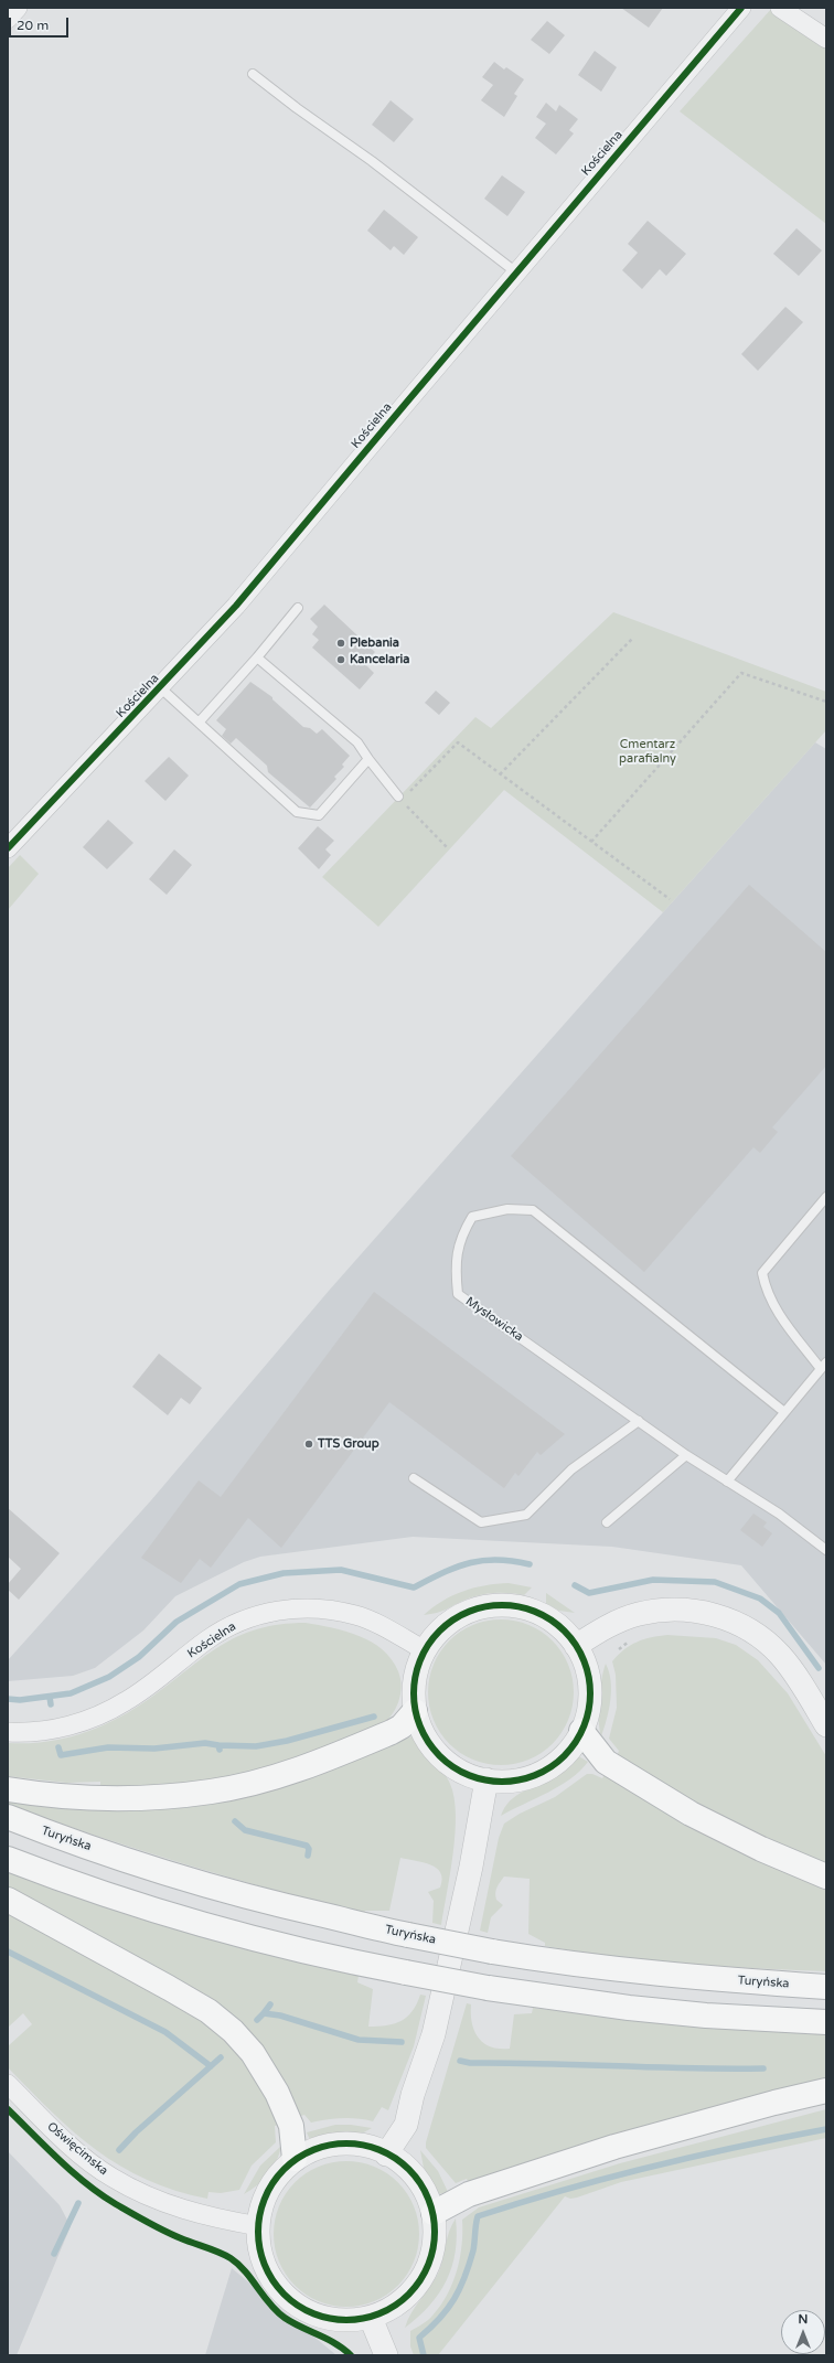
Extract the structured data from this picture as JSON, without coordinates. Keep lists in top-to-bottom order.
{
  "streets": {
    "highway": ["Turyńska"],
    "street": ["Kościelna", "Oświęcimska"],
    "lane": ["Mysłowicka"]
  },
  "parks": ["Cmentarz parafialny"],
  "places": ["Plebania", "Kancelaria", "TTS Group"],
  "scale_bar": "20 m",
  "north": "top"
}
